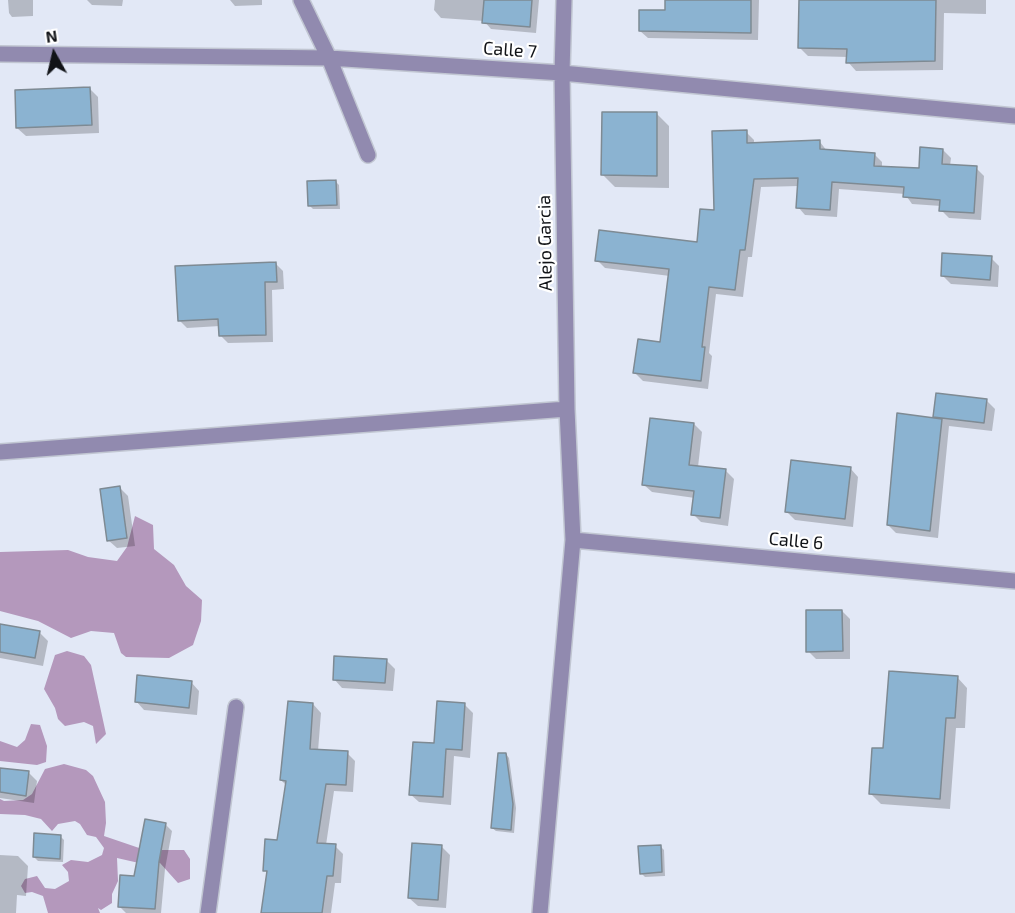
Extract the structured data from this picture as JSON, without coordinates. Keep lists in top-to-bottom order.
{
  "streets": {
    "street": ["Calle 7", "Alejo Garcia", "Calle 6"]
  },
  "crossings": [
    ["Calle 7", "Alejo Garcia"],
    ["Alejo Garcia", "Calle 6"]
  ],
  "north": "top"
}
